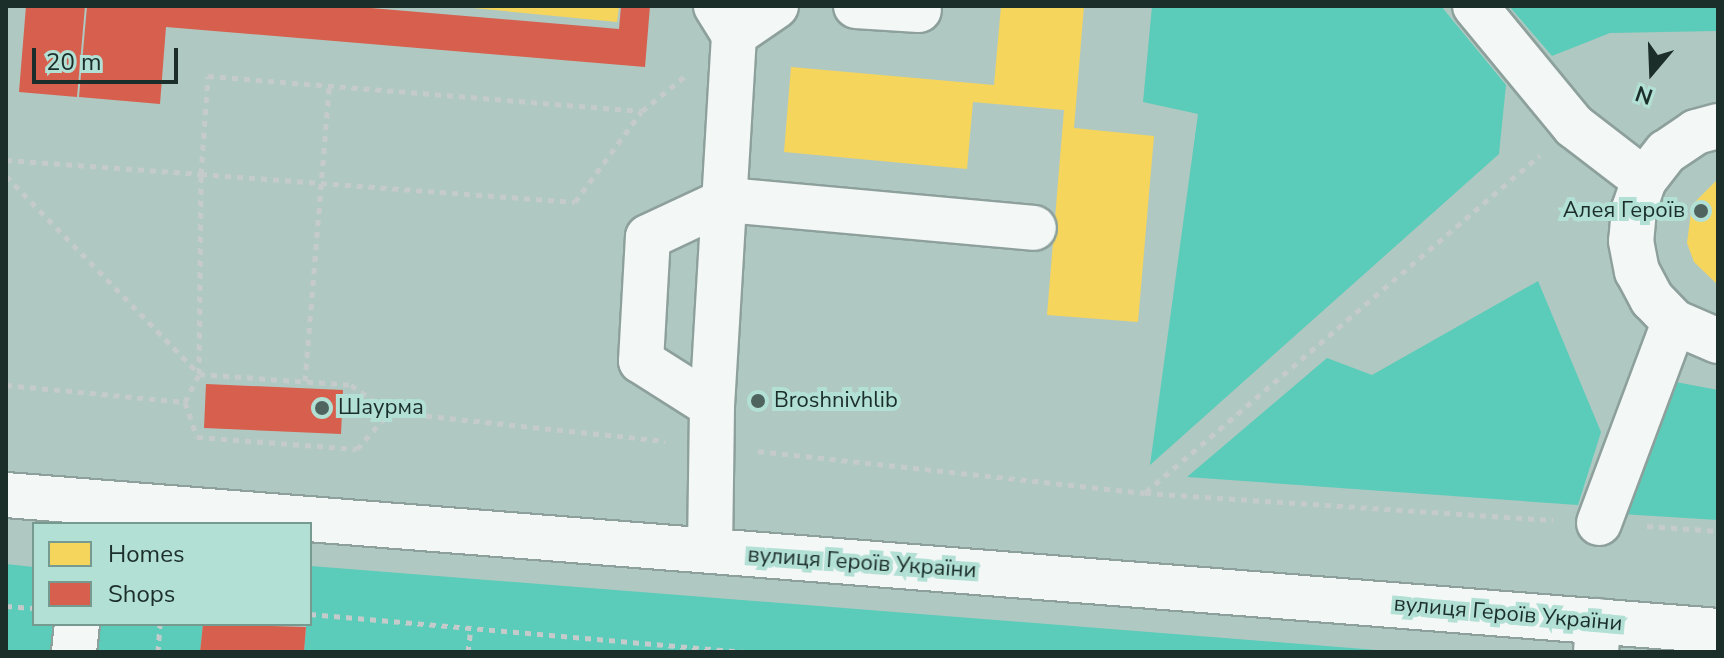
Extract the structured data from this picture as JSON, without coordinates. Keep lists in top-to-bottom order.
{
  "streets": {
    "main road": ["вулиця Героїв України"]
  },
  "places": ["Алея Героїв", "Broshnivhlib", "Шаурма"],
  "legend": ["Homes", "Shops"],
  "scale_bar": "20 m",
  "north": "bottom"
}
